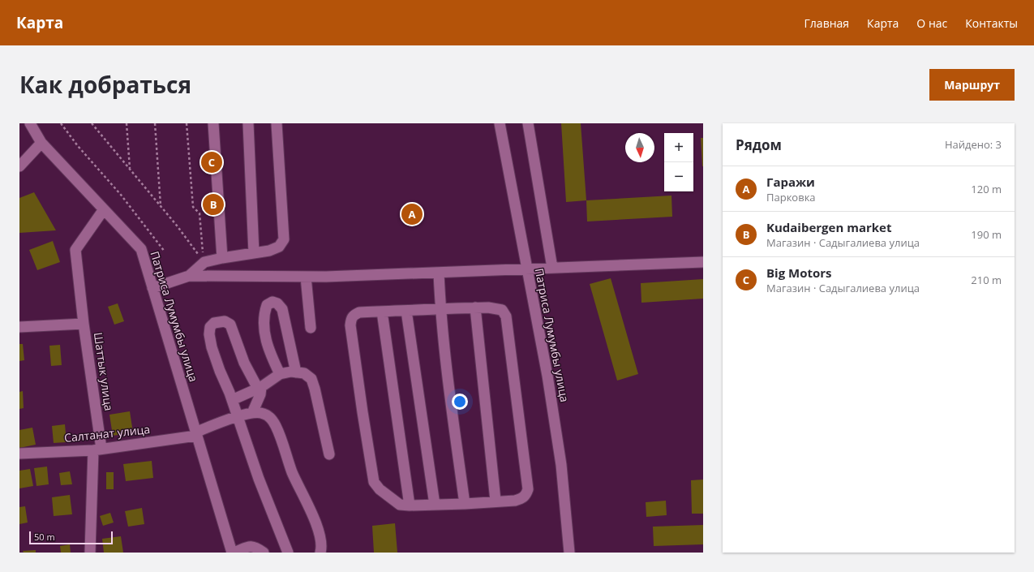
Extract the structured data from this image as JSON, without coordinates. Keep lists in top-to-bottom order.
{
  "streets": {
    "street": ["Патриса Лумумбы улица", "Шаттык улица", "Салтанат улица"]
  },
  "crossings": [
    ["Патриса Лумумбы улица", "Салтанат улица"],
    ["Шаттык улица", "Салтанат улица"]
  ],
  "scale_bar": "50 m",
  "north": "bottom",
  "page": {
    "header": "Карта",
    "nav": [
      "Главная",
      "Карта",
      "О нас",
      "Контакты"
    ],
    "title": "Как добраться",
    "buttons": "Маршрут",
    "heading": ["Рядом", "Найдено: 3"],
    "map_buttons": ["+", "−"],
    "pins": ["C", "B", "A"],
    "list": [
      {
        "mark": "A",
        "name": "Гаражи",
        "note": "Парковка",
        "value": "120 m"
      },
      {
        "mark": "B",
        "name": "Kudaibergen market",
        "note": "Магазин · Садыгалиева улица",
        "value": "190 m"
      },
      {
        "mark": "C",
        "name": "Big Motors",
        "note": "Магазин · Садыгалиева улица",
        "value": "210 m"
      }
    ],
    "scale": "50 m"
  }
}
